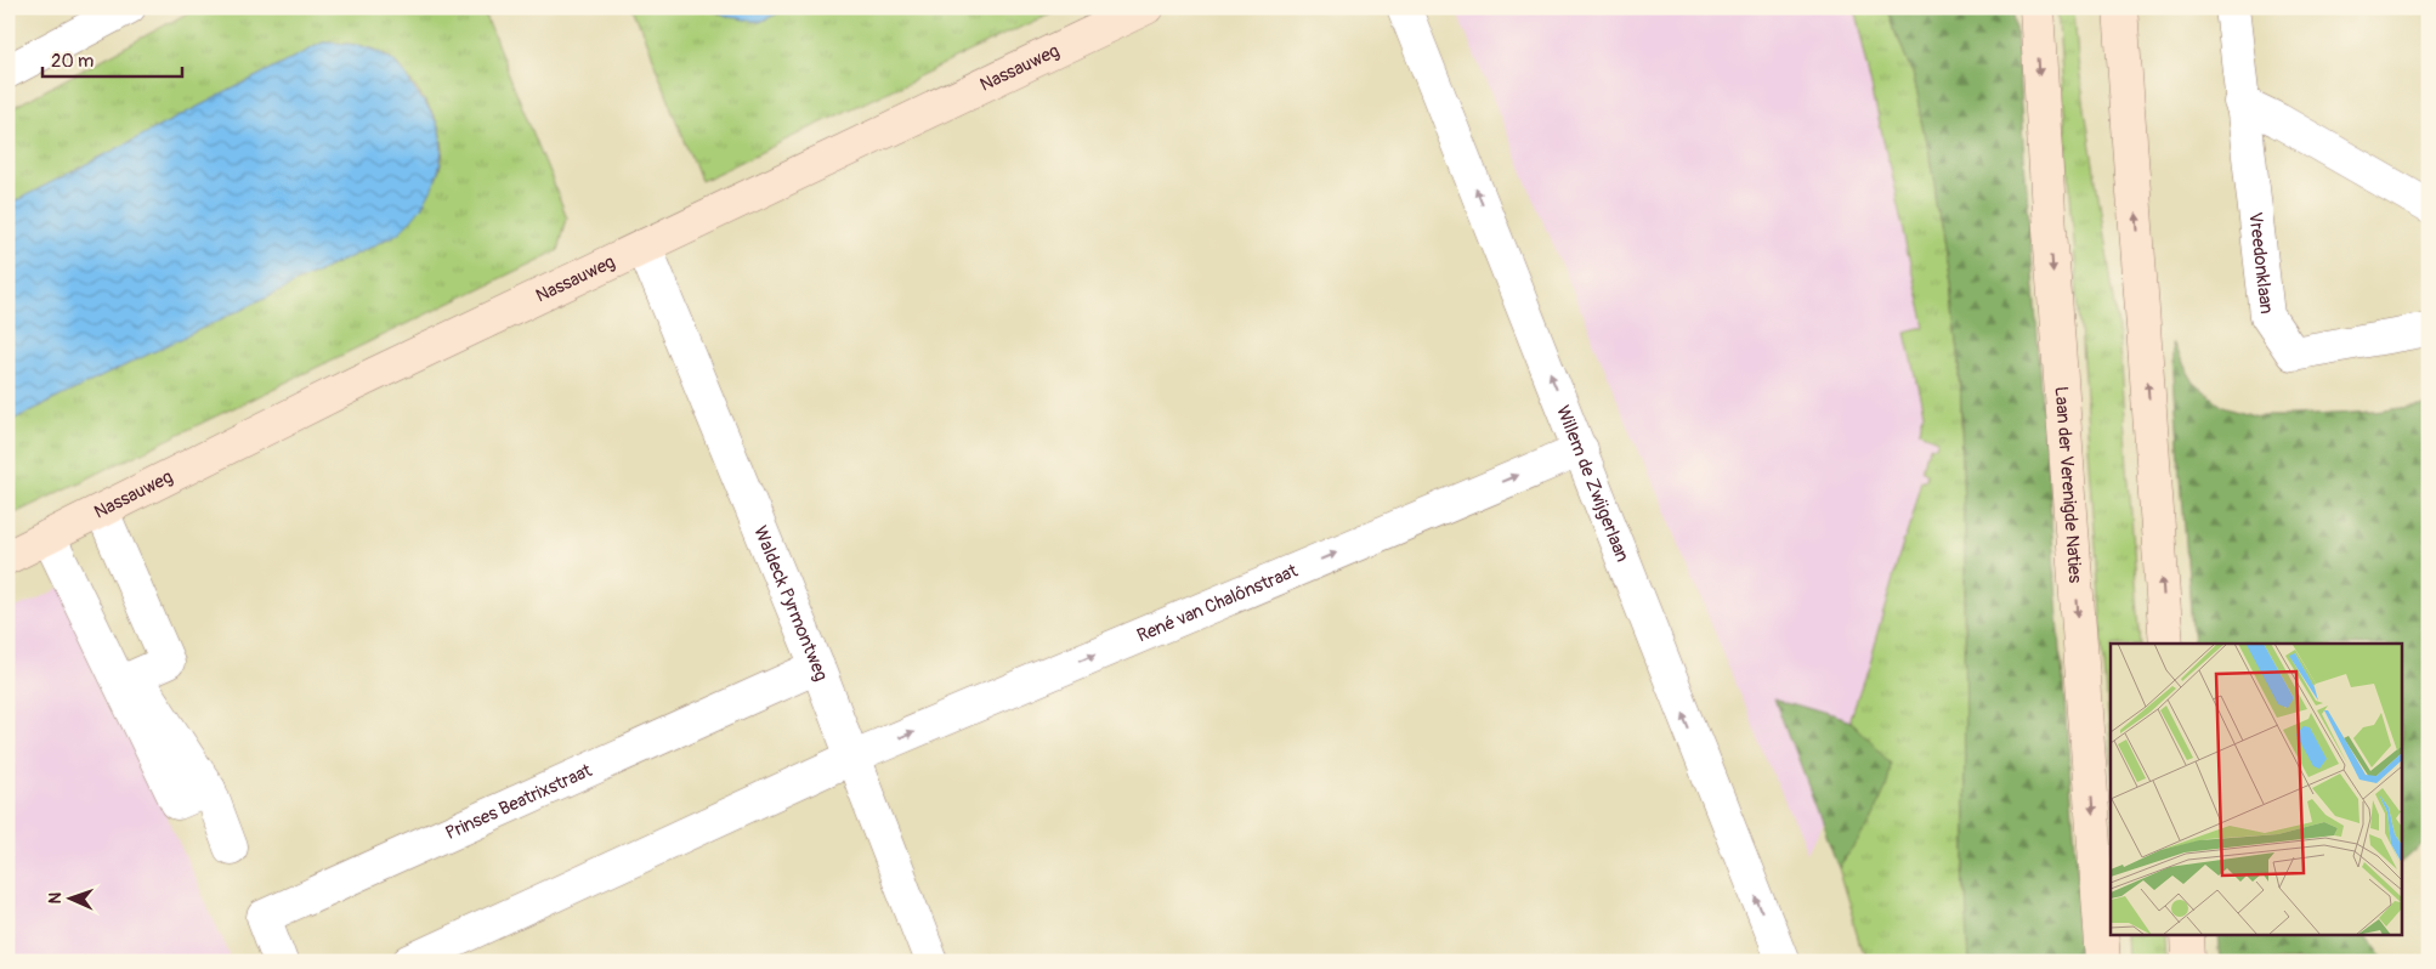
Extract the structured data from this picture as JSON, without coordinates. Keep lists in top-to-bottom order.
{
  "streets": {
    "main road": ["Nassauweg", "Laan der Verenigde Naties"],
    "street": [
      "Vreedonklaan",
      "Willem de Zwijgerlaan",
      "Waldeck Pyrmontweg",
      "René van Chalônstraat",
      "Prinses Beatrixstraat"
    ]
  },
  "crossings": [
    ["Nassauweg", "Waldeck Pyrmontweg"],
    ["Willem de Zwijgerlaan", "René van Chalônstraat"],
    ["Waldeck Pyrmontweg", "René van Chalônstraat"],
    ["Waldeck Pyrmontweg", "Prinses Beatrixstraat"]
  ],
  "one_way": ["Willem de Zwijgerlaan", "René van Chalônstraat"],
  "scale_bar": "20 m",
  "north": "left"
}
